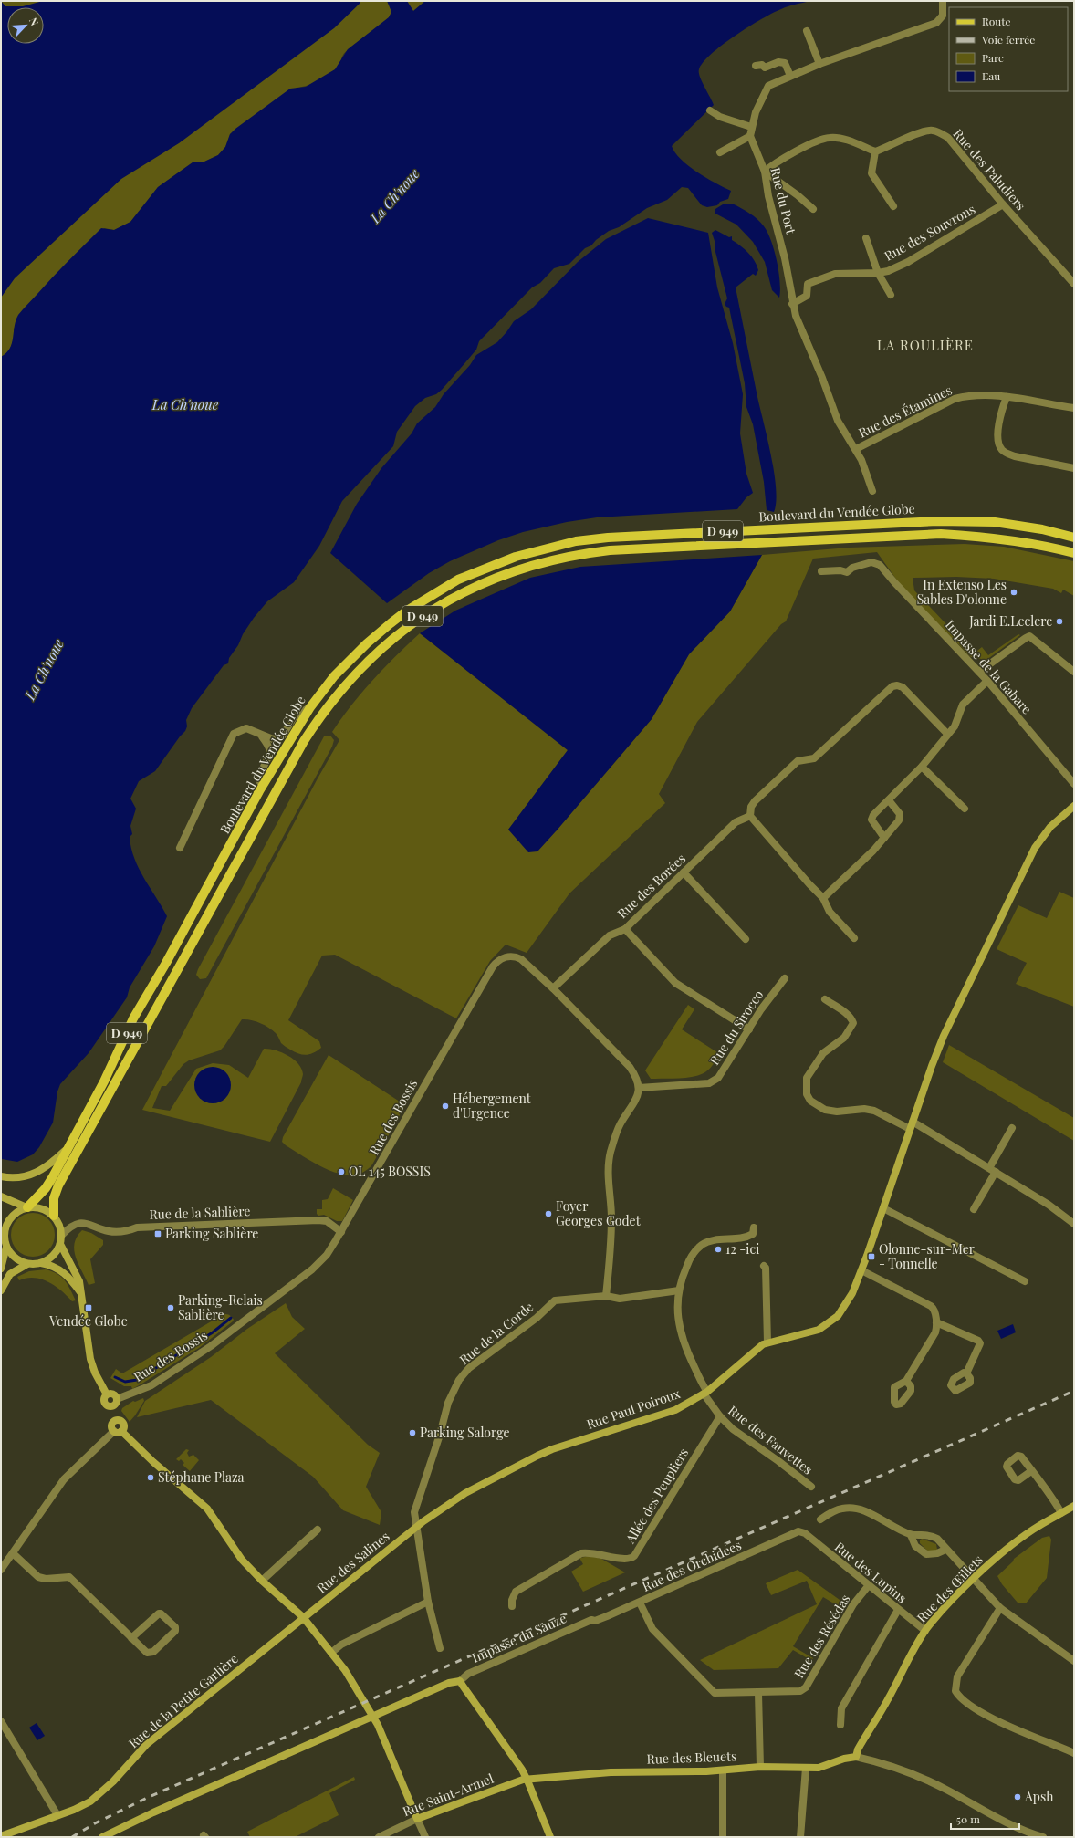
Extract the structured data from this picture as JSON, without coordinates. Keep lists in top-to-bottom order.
{
  "streets": {
    "main road": ["Boulevard du Vendée Globe", "D 949"],
    "street": [
      "Rue des Paludiers",
      "Rue du Port",
      "Rue des Souvrons",
      "Rue des Étamines",
      "Impasse de la Gabare",
      "Rue des Borées",
      "Rue du Sirocco",
      "Rue des Bossis",
      "Rue de la Sablière",
      "Rue de la Corde",
      "Rue Paul Poiroux",
      "Rue des Fauvettes",
      "Allée des Peupliers",
      "Rue des Salines",
      "Rue des Orchidées",
      "Rue des Lupins",
      "Rue des Œillets",
      "Rue des Résédas",
      "Impasse du Sauze",
      "Rue de la Petite Garlière",
      "Rue des Bleuets",
      "Rue Saint-Armel"
    ]
  },
  "crossings": [
    ["Rue des Paludiers", "Rue des Souvrons"],
    ["Rue du Port", "Rue des Souvrons"],
    ["Rue du Port", "Rue des Étamines"],
    ["Boulevard du Vendée Globe", "Rue de la Sablière"],
    ["Rue des Borées", "Rue des Bossis"],
    ["Rue des Bossis", "Rue de la Sablière"],
    ["Rue de la Corde", "Rue Paul Poiroux"],
    ["Rue de la Corde", "Rue des Fauvettes"],
    ["Rue de la Corde", "Rue des Salines"],
    ["Rue Paul Poiroux", "Rue des Fauvettes"],
    ["Rue Paul Poiroux", "Rue des Salines"],
    ["Rue des Fauvettes", "Allée des Peupliers"],
    ["Rue des Salines", "Rue de la Petite Garlière"],
    ["Rue des Orchidées", "Rue des Lupins"],
    ["Rue des Orchidées", "Rue des Résédas"],
    ["Rue des Orchidées", "Impasse du Sauze"],
    ["Rue des Lupins", "Rue des Œillets"],
    ["Rue des Lupins", "Rue des Résédas"],
    ["Rue des Œillets", "Rue des Bleuets"],
    ["Rue des Bleuets", "Rue Saint-Armel"]
  ],
  "districts": ["LA ROULIÈRE"],
  "water": ["La Ch'noue"],
  "places": {
    "other": [
      "In Extenso Les Sables D'olonne",
      "Jardi E.Leclerc",
      "Hébergement d'Urgence",
      "OL 145 BOSSIS",
      "Foyer Georges Godet",
      "12 -ici",
      "Parking-Relais Sablière",
      "Parking Salorge",
      "Stéphane Plaza",
      "Apsh"
    ],
    "transit": ["Parking Sablière", "Olonne-sur-Mer - Tonnelle", "Vendée Globe"]
  },
  "legend": [
    "Route",
    "Voie ferrée",
    "Parc",
    "Eau"
  ],
  "scale_bar": "50 m",
  "north": "top right"
}
